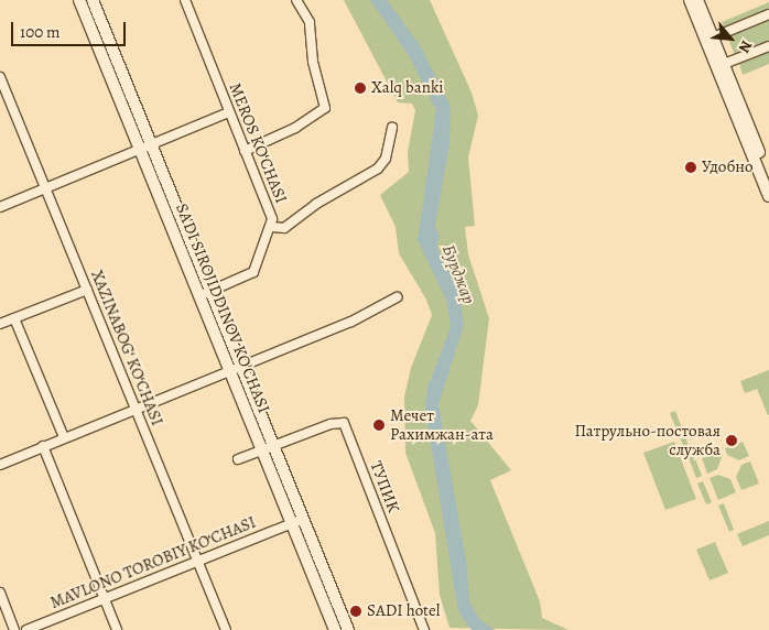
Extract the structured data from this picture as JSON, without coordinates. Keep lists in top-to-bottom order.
{
  "streets": {
    "street": [
      "MEROS KO‘CHASI",
      "SA'DI SIROJIDDINOV KO'CHASI",
      "XAZINABOG‘ KO‘CHASI",
      "ТУПИК",
      "MAVLONO TOROBIY KO‘CHASI"
    ]
  },
  "crossings": [
    ["MEROS KO‘CHASI", "SA'DI SIROJIDDINOV KO'CHASI"],
    ["SA'DI SIROJIDDINOV KO'CHASI", "ТУПИК"],
    ["SA'DI SIROJIDDINOV KO'CHASI", "MAVLONO TOROBIY KO‘CHASI"],
    ["XAZINABOG‘ KO‘CHASI", "MAVLONO TOROBIY KO‘CHASI"]
  ],
  "water": ["Бурджар"],
  "places": [
    "Xalq banki",
    "Удобно",
    "Мечет Рахимжан-ата",
    "Патрульно-постовая служба",
    "SADI hotel"
  ],
  "scale_bar": "100 m",
  "north": "bottom right"
}
